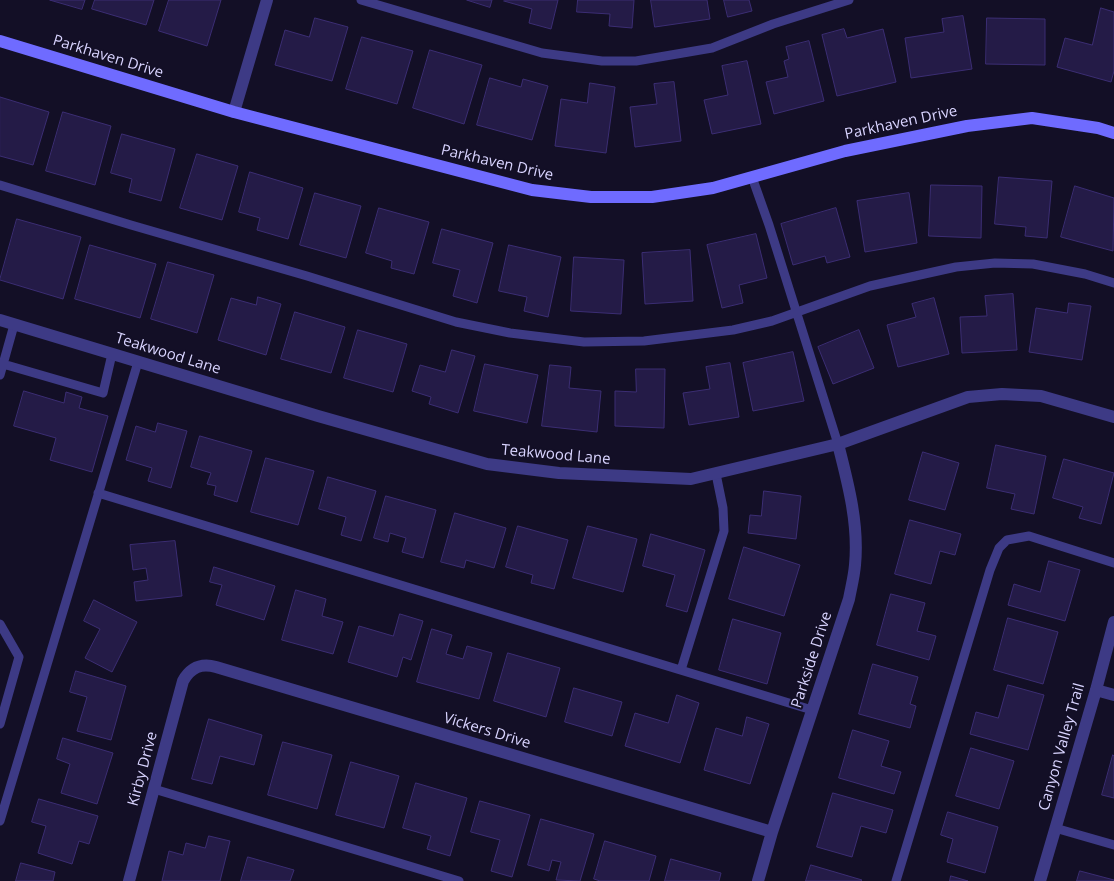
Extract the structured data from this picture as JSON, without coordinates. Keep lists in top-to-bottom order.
{
  "streets": {
    "street": [
      "Parkhaven Drive",
      "Teakwood Lane",
      "Parkside Drive",
      "Vickers Drive",
      "Canyon Valley Trail",
      "Kirby Drive"
    ]
  },
  "crossings": [
    ["Teakwood Lane", "Parkside Drive"],
    ["Parkside Drive", "Vickers Drive"],
    ["Vickers Drive", "Kirby Drive"]
  ]
}
